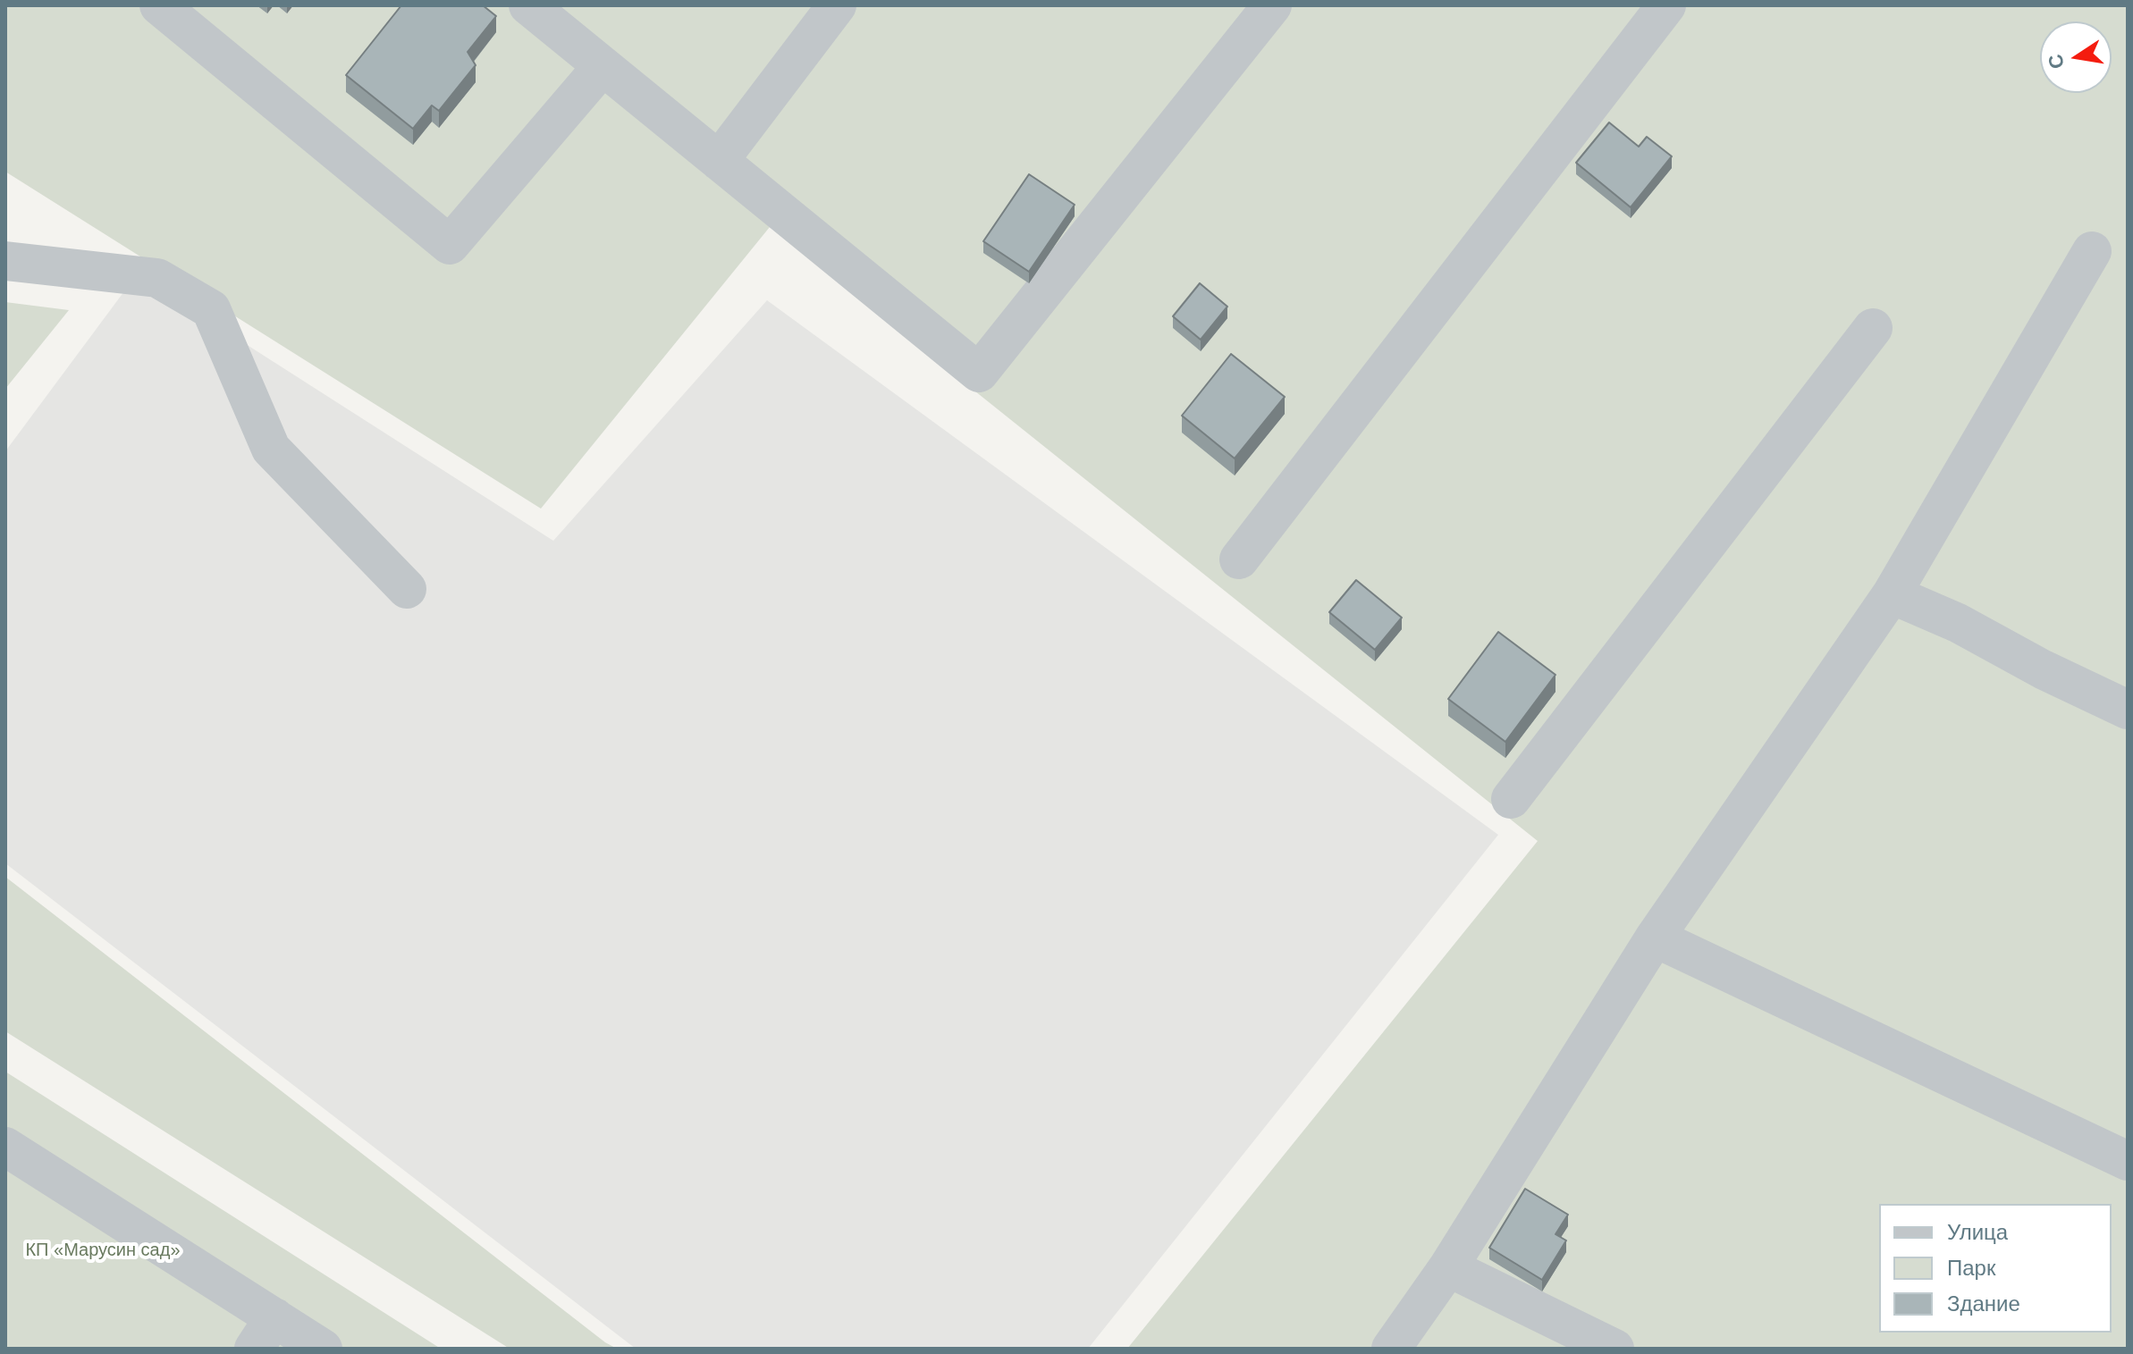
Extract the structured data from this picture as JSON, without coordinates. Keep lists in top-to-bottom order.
{
  "parks": ["КП «Марусин сад»"],
  "legend": ["Улица", "Парк", "Здание"],
  "north": "left"
}
